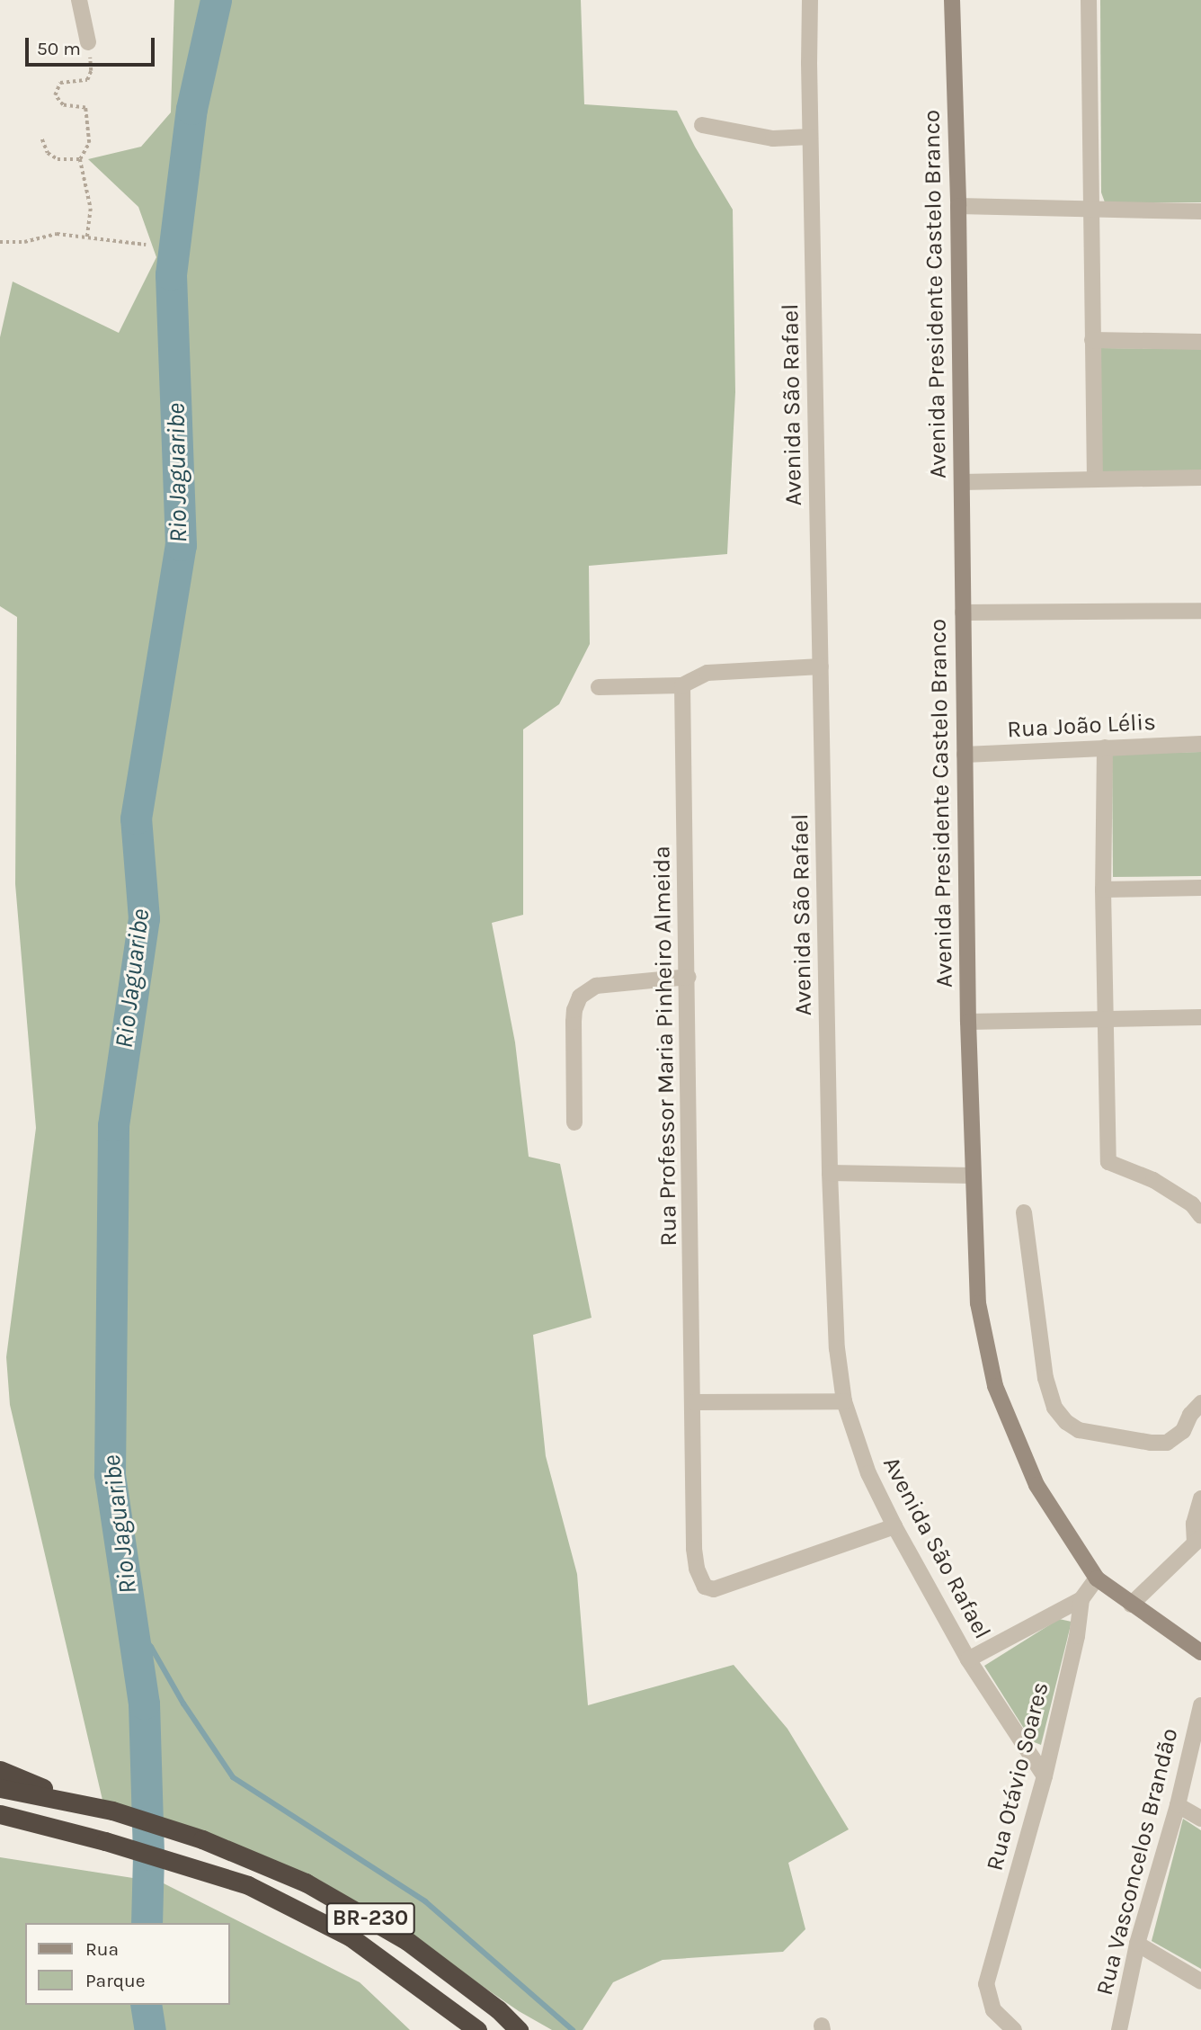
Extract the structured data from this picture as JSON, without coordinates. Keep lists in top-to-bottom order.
{
  "streets": {
    "highway": ["BR-230"],
    "main road": ["Avenida Presidente Castelo Branco"],
    "street": [
      "Avenida São Rafael",
      "Rua João Lélis",
      "Rua Professor Maria Pinheiro Almeida",
      "Rua Otávio Soares",
      "Rua Vasconcelos Brandão"
    ]
  },
  "crossings": [
    ["Avenida Presidente Castelo Branco", "Rua João Lélis"],
    ["Avenida Presidente Castelo Branco", "Rua Otávio Soares"],
    ["Avenida São Rafael", "Rua Professor Maria Pinheiro Almeida"],
    ["Avenida São Rafael", "Rua Otávio Soares"]
  ],
  "water": ["Rio Jaguaribe"],
  "legend": ["Rua", "Parque"],
  "scale_bar": "50 m"
}
